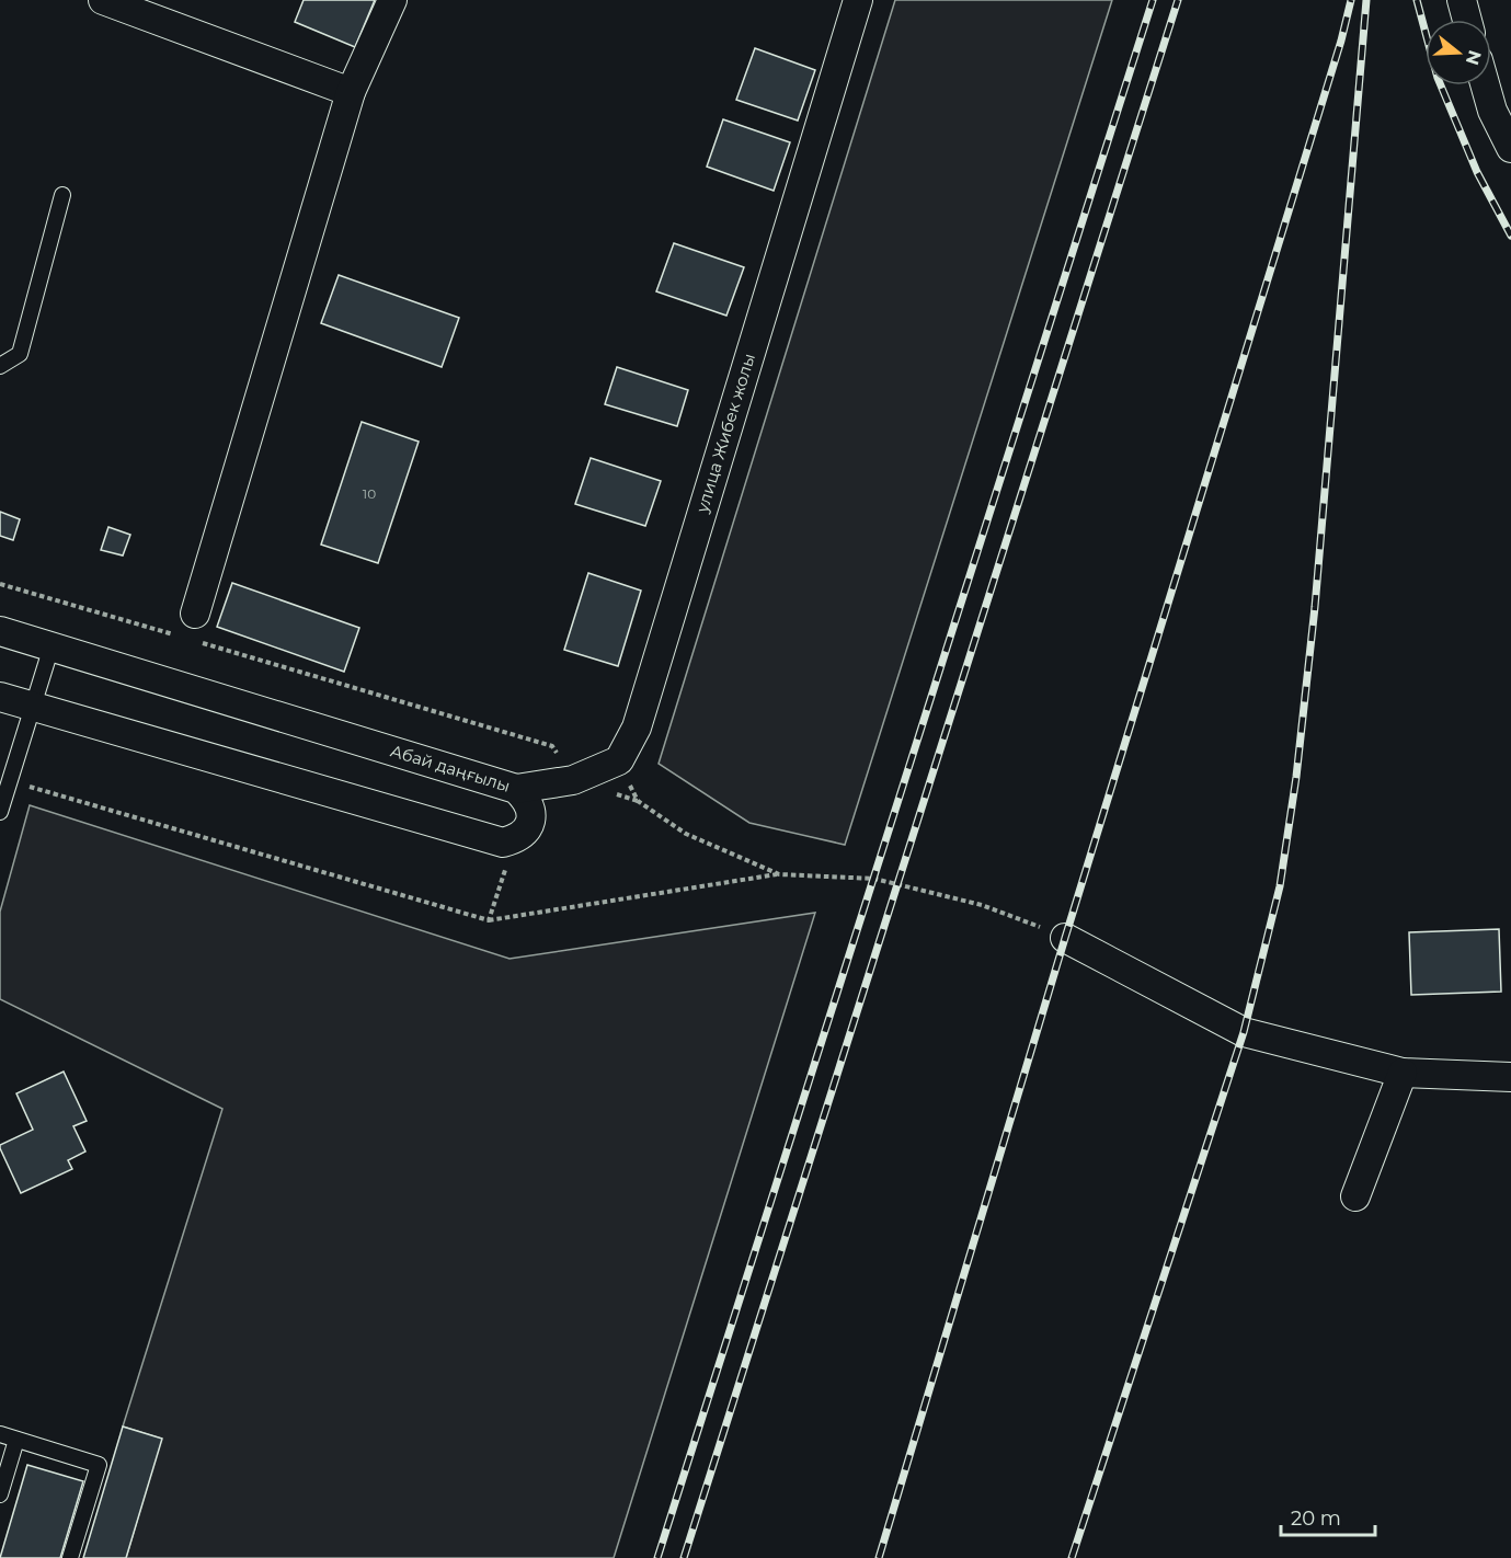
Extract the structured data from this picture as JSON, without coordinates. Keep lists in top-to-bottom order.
{
  "streets": {
    "street": ["улица Жибек жолы", "Абай даңғылы"]
  },
  "house_numbers": ["10"],
  "scale_bar": "20 m",
  "north": "right"
}
